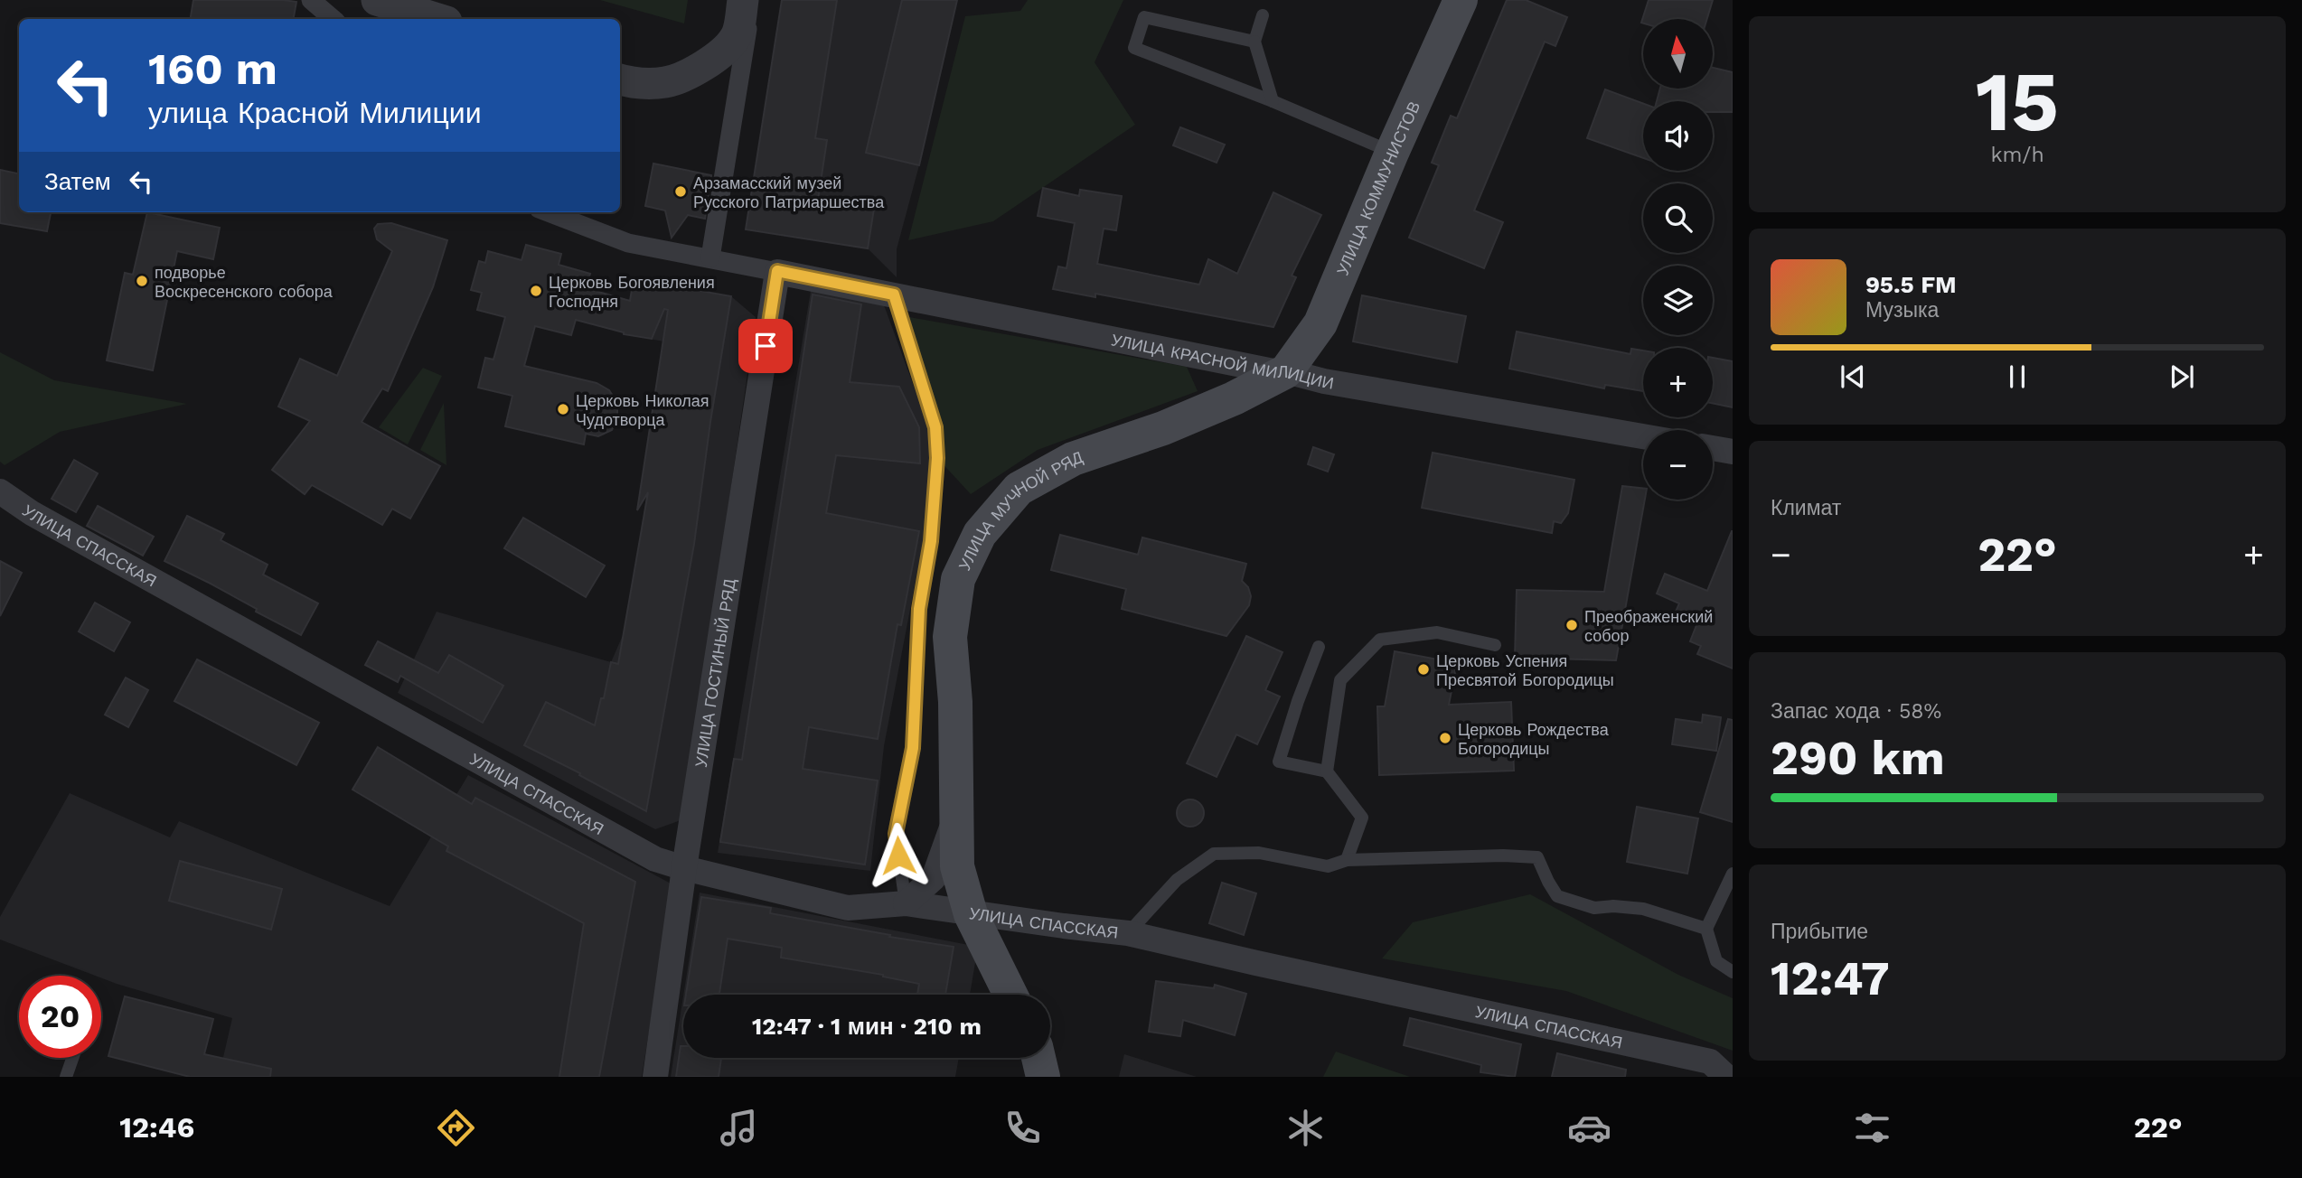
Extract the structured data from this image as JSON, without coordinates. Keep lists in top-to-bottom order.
{
  "streets": {
    "main road": ["УЛИЦА КОММУНИСТОВ", "УЛИЦА МУЧНОЙ РЯД"],
    "street": ["УЛИЦА КРАСНОЙ МИЛИЦИИ", "УЛИЦА СПАССКАЯ", "УЛИЦА ГОСТИНЫЙ РЯД"]
  },
  "crossings": [
    ["УЛИЦА КОММУНИСТОВ", "УЛИЦА КРАСНОЙ МИЛИЦИИ"],
    ["УЛИЦА КОММУНИСТОВ", "УЛИЦА МУЧНОЙ РЯД"],
    ["УЛИЦА КРАСНОЙ МИЛИЦИИ", "УЛИЦА МУЧНОЙ РЯД"],
    ["УЛИЦА КРАСНОЙ МИЛИЦИИ", "УЛИЦА ГОСТИНЫЙ РЯД"],
    ["УЛИЦА МУЧНОЙ РЯД", "УЛИЦА СПАССКАЯ"],
    ["УЛИЦА СПАССКАЯ", "УЛИЦА ГОСТИНЫЙ РЯД"]
  ],
  "places": [
    "Арзамасский музей Русского Патриаршества",
    "подворье Воскресенского собора",
    "Церковь Богоявления Господня",
    "Церковь Николая Чудотворца",
    "Преображенский собор",
    "Церковь Успения Пресвятой Богородицы",
    "Церковь Рождества Богородицы"
  ],
  "north": "top",
  "page": {
    "tile": [
      ["15", "km/h"],
      "Климат",
      ["Запас хода · 58%", "290 km"],
      ["Прибытие", "12:47"]
    ],
    "map_buttons": ["+", "−"],
    "turn": ["160 m", "улица Красной Милиции"],
    "then": "Затем",
    "song": ["95.5 FM", "Музыка"],
    "heat": ["−", "22°", "+"],
    "limit": "20",
    "trip": "12:47 · 1 мин · 210 m",
    "tabs": ["12:46", "22°"]
  }
}
